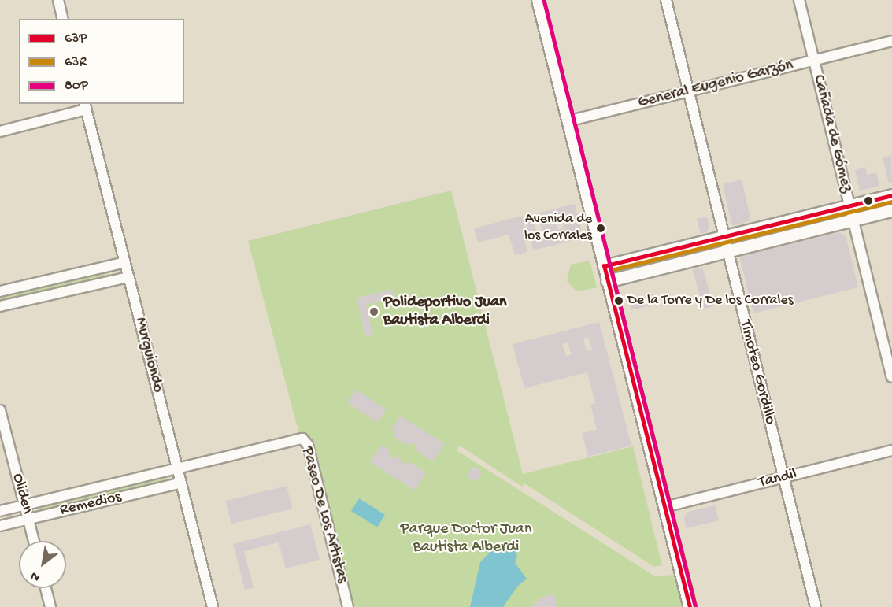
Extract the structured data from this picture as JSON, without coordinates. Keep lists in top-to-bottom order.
{
  "streets": {
    "street": [
      "General Eugenio Garzón",
      "Cañada de Gómez",
      "Murguiondo",
      "Timoteo Gordillo",
      "Tandil",
      "Oliden",
      "Remedios",
      "Paseo De Los Artistas"
    ]
  },
  "crossings": [
    ["General Eugenio Garzón", "Cañada de Gómez"],
    ["General Eugenio Garzón", "Timoteo Gordillo"],
    ["Murguiondo", "Remedios"],
    ["Murguiondo", "Paseo De Los Artistas"],
    ["Timoteo Gordillo", "Tandil"],
    ["Oliden", "Remedios"],
    ["Remedios", "Paseo De Los Artistas"]
  ],
  "parks": ["Parque Doctor Juan Bautista Alberdi"],
  "places": ["Avenida de los Corrales", "De la Torre y De los Corrales", "Polideportivo Juan Bautista Alberdi"],
  "lines": ["transit line 80P", "transit line 63P", "transit line 63R"],
  "legend": ["63P", "63R", "80P"],
  "north": "bottom left"
}
